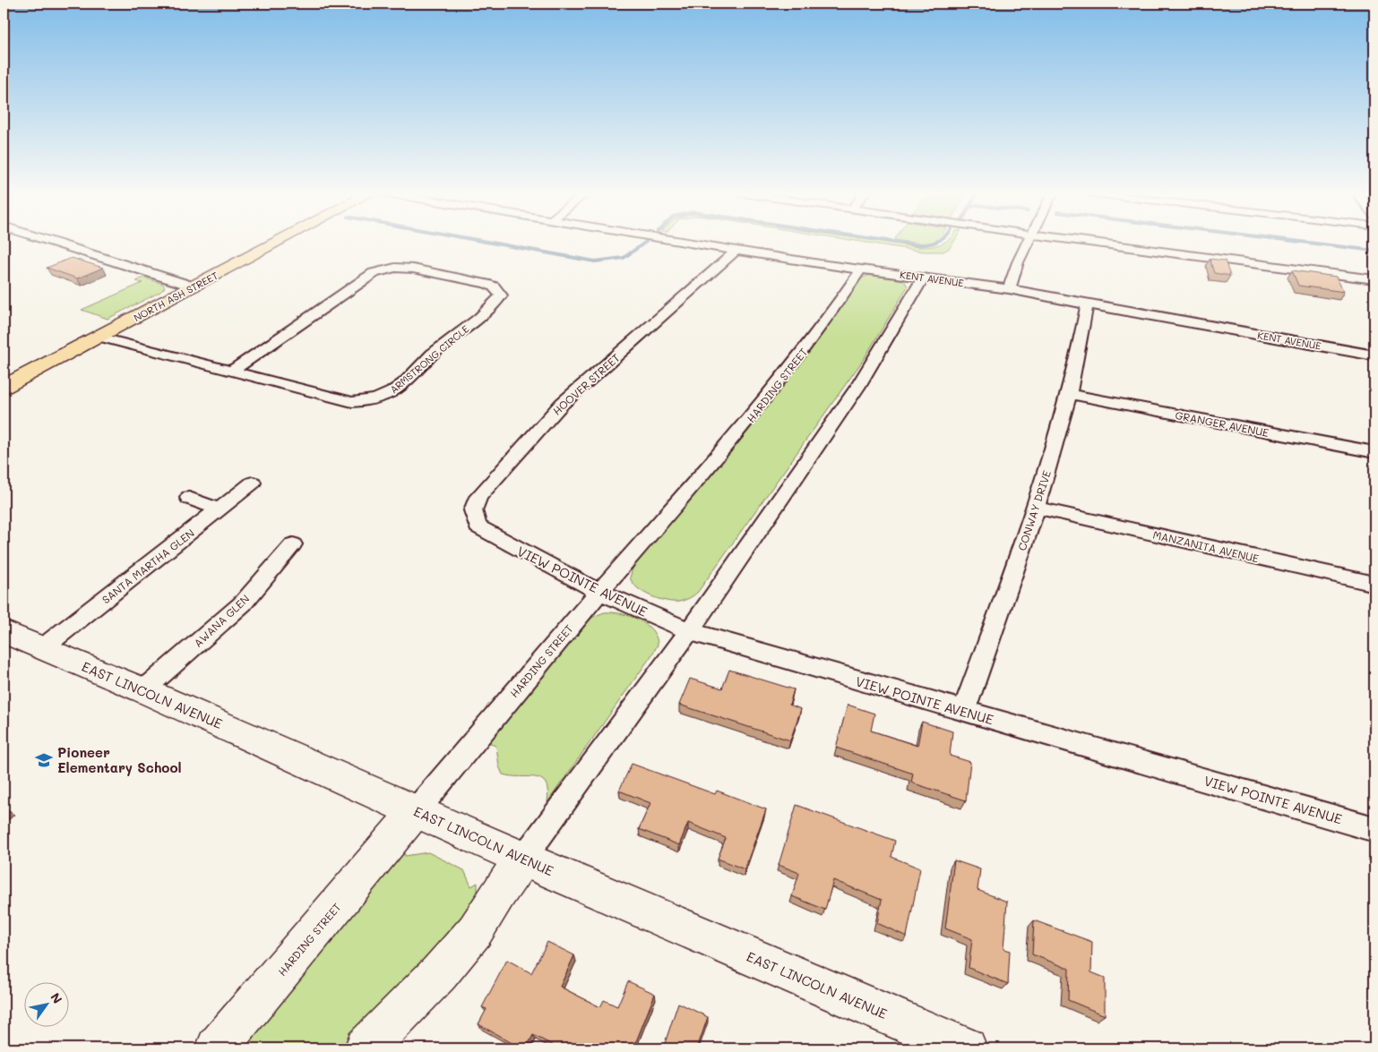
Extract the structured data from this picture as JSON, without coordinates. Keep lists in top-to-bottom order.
{
  "streets": {
    "main road": ["NORTH ASH STREET", "HARDING STREET", "EAST LINCOLN AVENUE"],
    "street": [
      "KENT AVENUE",
      "ARMSTRONG CIRCLE",
      "HOOVER STREET",
      "GRANGER AVENUE",
      "CONWAY DRIVE",
      "MANZANITA AVENUE",
      "SANTA MARTHA GLEN",
      "VIEW POINTE AVENUE",
      "AWANA GLEN"
    ]
  },
  "crossings": [
    ["KENT AVENUE", "HOOVER STREET"],
    ["KENT AVENUE", "HARDING STREET"],
    ["KENT AVENUE", "CONWAY DRIVE"],
    ["NORTH ASH STREET", "ARMSTRONG CIRCLE"],
    ["HOOVER STREET", "VIEW POINTE AVENUE"],
    ["HARDING STREET", "VIEW POINTE AVENUE"],
    ["HARDING STREET", "EAST LINCOLN AVENUE"],
    ["GRANGER AVENUE", "CONWAY DRIVE"],
    ["CONWAY DRIVE", "MANZANITA AVENUE"],
    ["CONWAY DRIVE", "VIEW POINTE AVENUE"],
    ["SANTA MARTHA GLEN", "EAST LINCOLN AVENUE"],
    ["AWANA GLEN", "EAST LINCOLN AVENUE"]
  ],
  "places": {
    "school or university": ["Pioneer Elementary School"]
  },
  "north": "top right"
}
